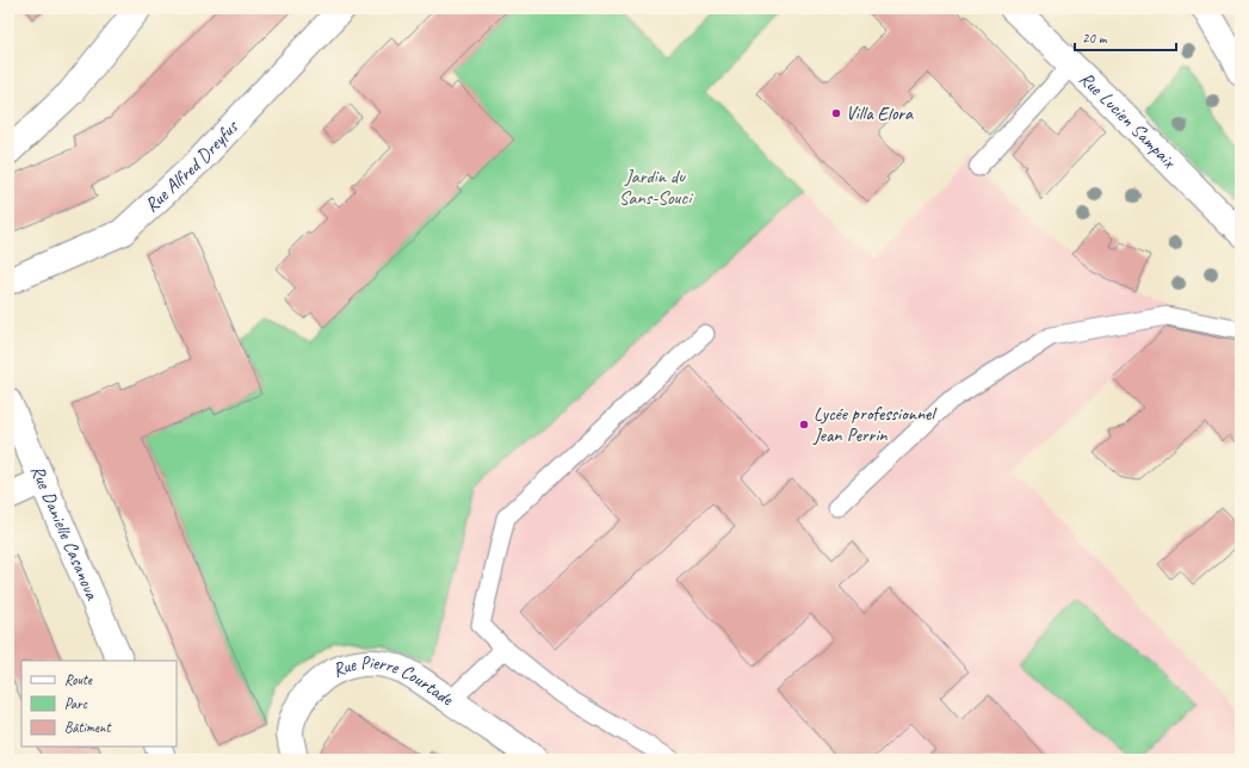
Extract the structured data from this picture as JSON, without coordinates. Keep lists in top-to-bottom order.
{
  "streets": {
    "street": [
      "Rue Lucien Sampaix",
      "Rue Alfred Dreyfus",
      "Rue Danielle Casanova",
      "Rue Pierre Courtade"
    ]
  },
  "parks": ["Jardin du Sans-Souci"],
  "places": ["Villa Elora", "Lycée professionnel Jean Perrin"],
  "legend": ["Route", "Parc", "Bâtiment"],
  "scale_bar": "20 m"
}
